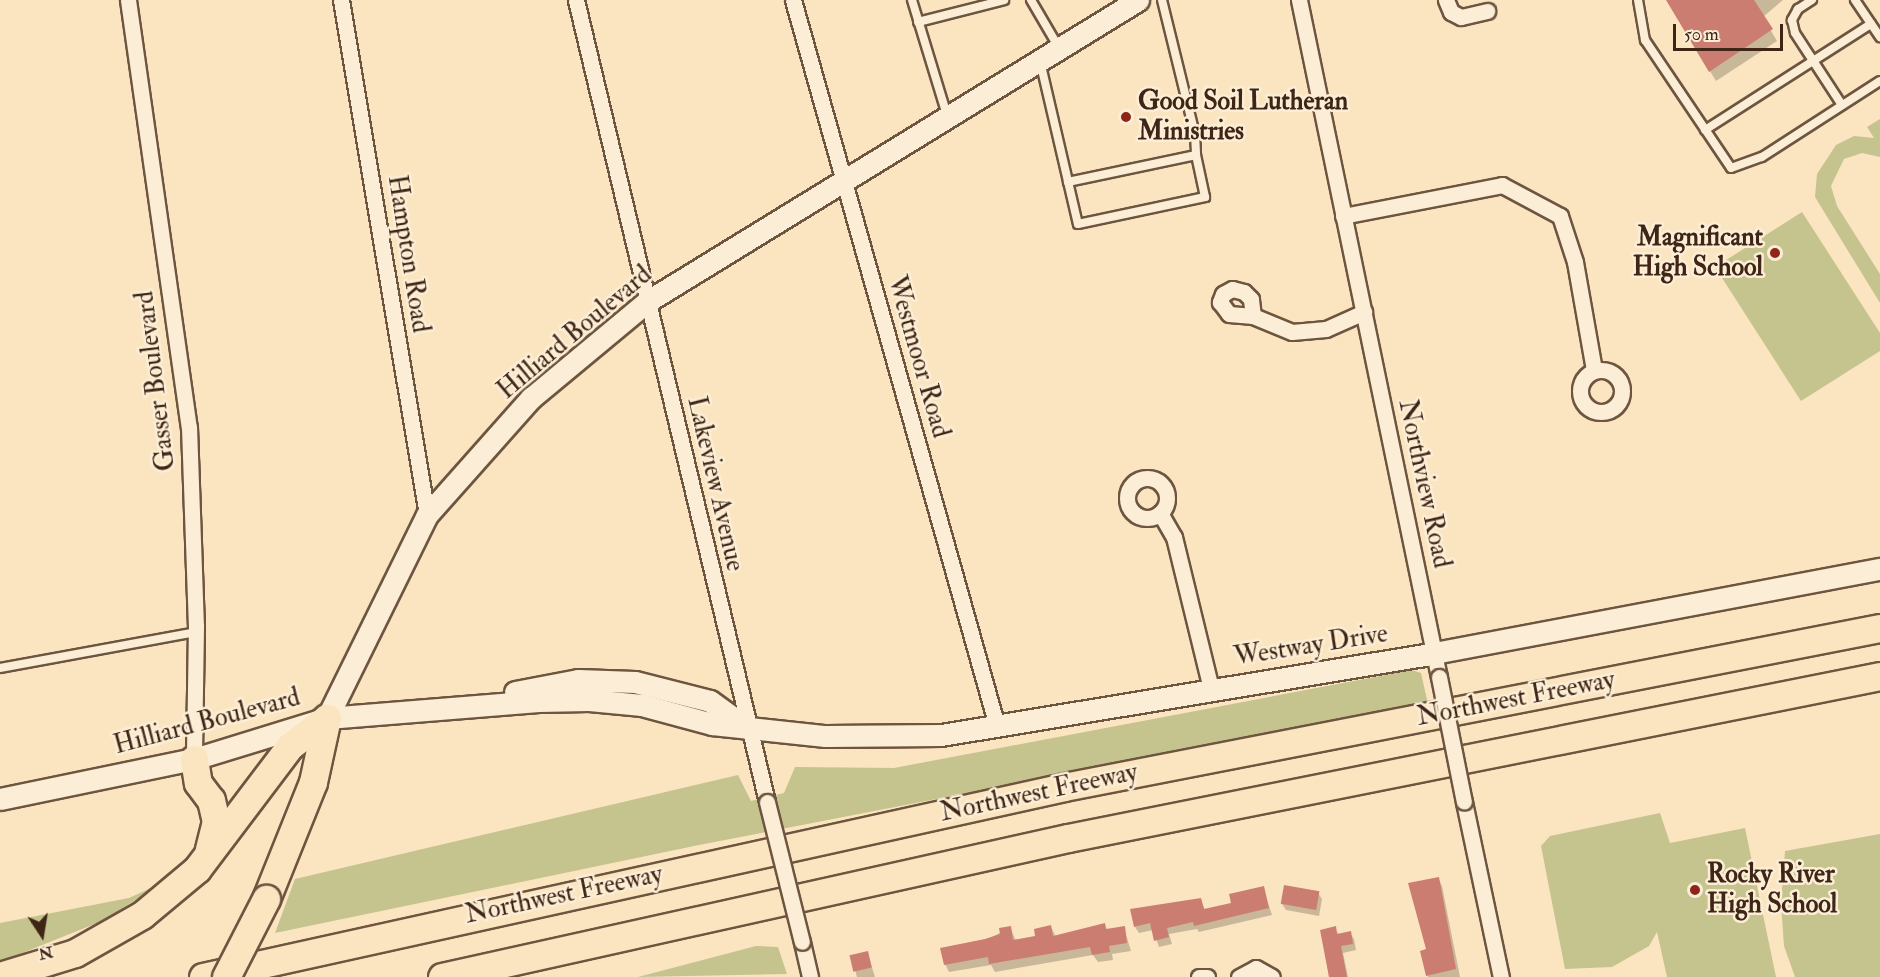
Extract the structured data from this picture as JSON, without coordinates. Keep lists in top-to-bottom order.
{
  "streets": {
    "highway": ["Northwest Freeway"],
    "main road": ["Hilliard Boulevard", "Westway Drive"],
    "street": [
      "Hampton Road",
      "Westmoor Road",
      "Gasser Boulevard",
      "Lakeview Avenue",
      "Northview Road"
    ]
  },
  "crossings": [
    ["Hampton Road", "Hilliard Boulevard"],
    ["Hilliard Boulevard", "Westmoor Road"],
    ["Hilliard Boulevard", "Gasser Boulevard"],
    ["Hilliard Boulevard", "Lakeview Avenue"],
    ["Hilliard Boulevard", "Westway Drive"],
    ["Westmoor Road", "Westway Drive"],
    ["Lakeview Avenue", "Westway Drive"],
    ["Northview Road", "Westway Drive"]
  ],
  "places": ["Good Soil Lutheran Ministries", "Magnificant High School", "Rocky River High School"],
  "scale_bar": "50 m",
  "north": "bottom"
}
